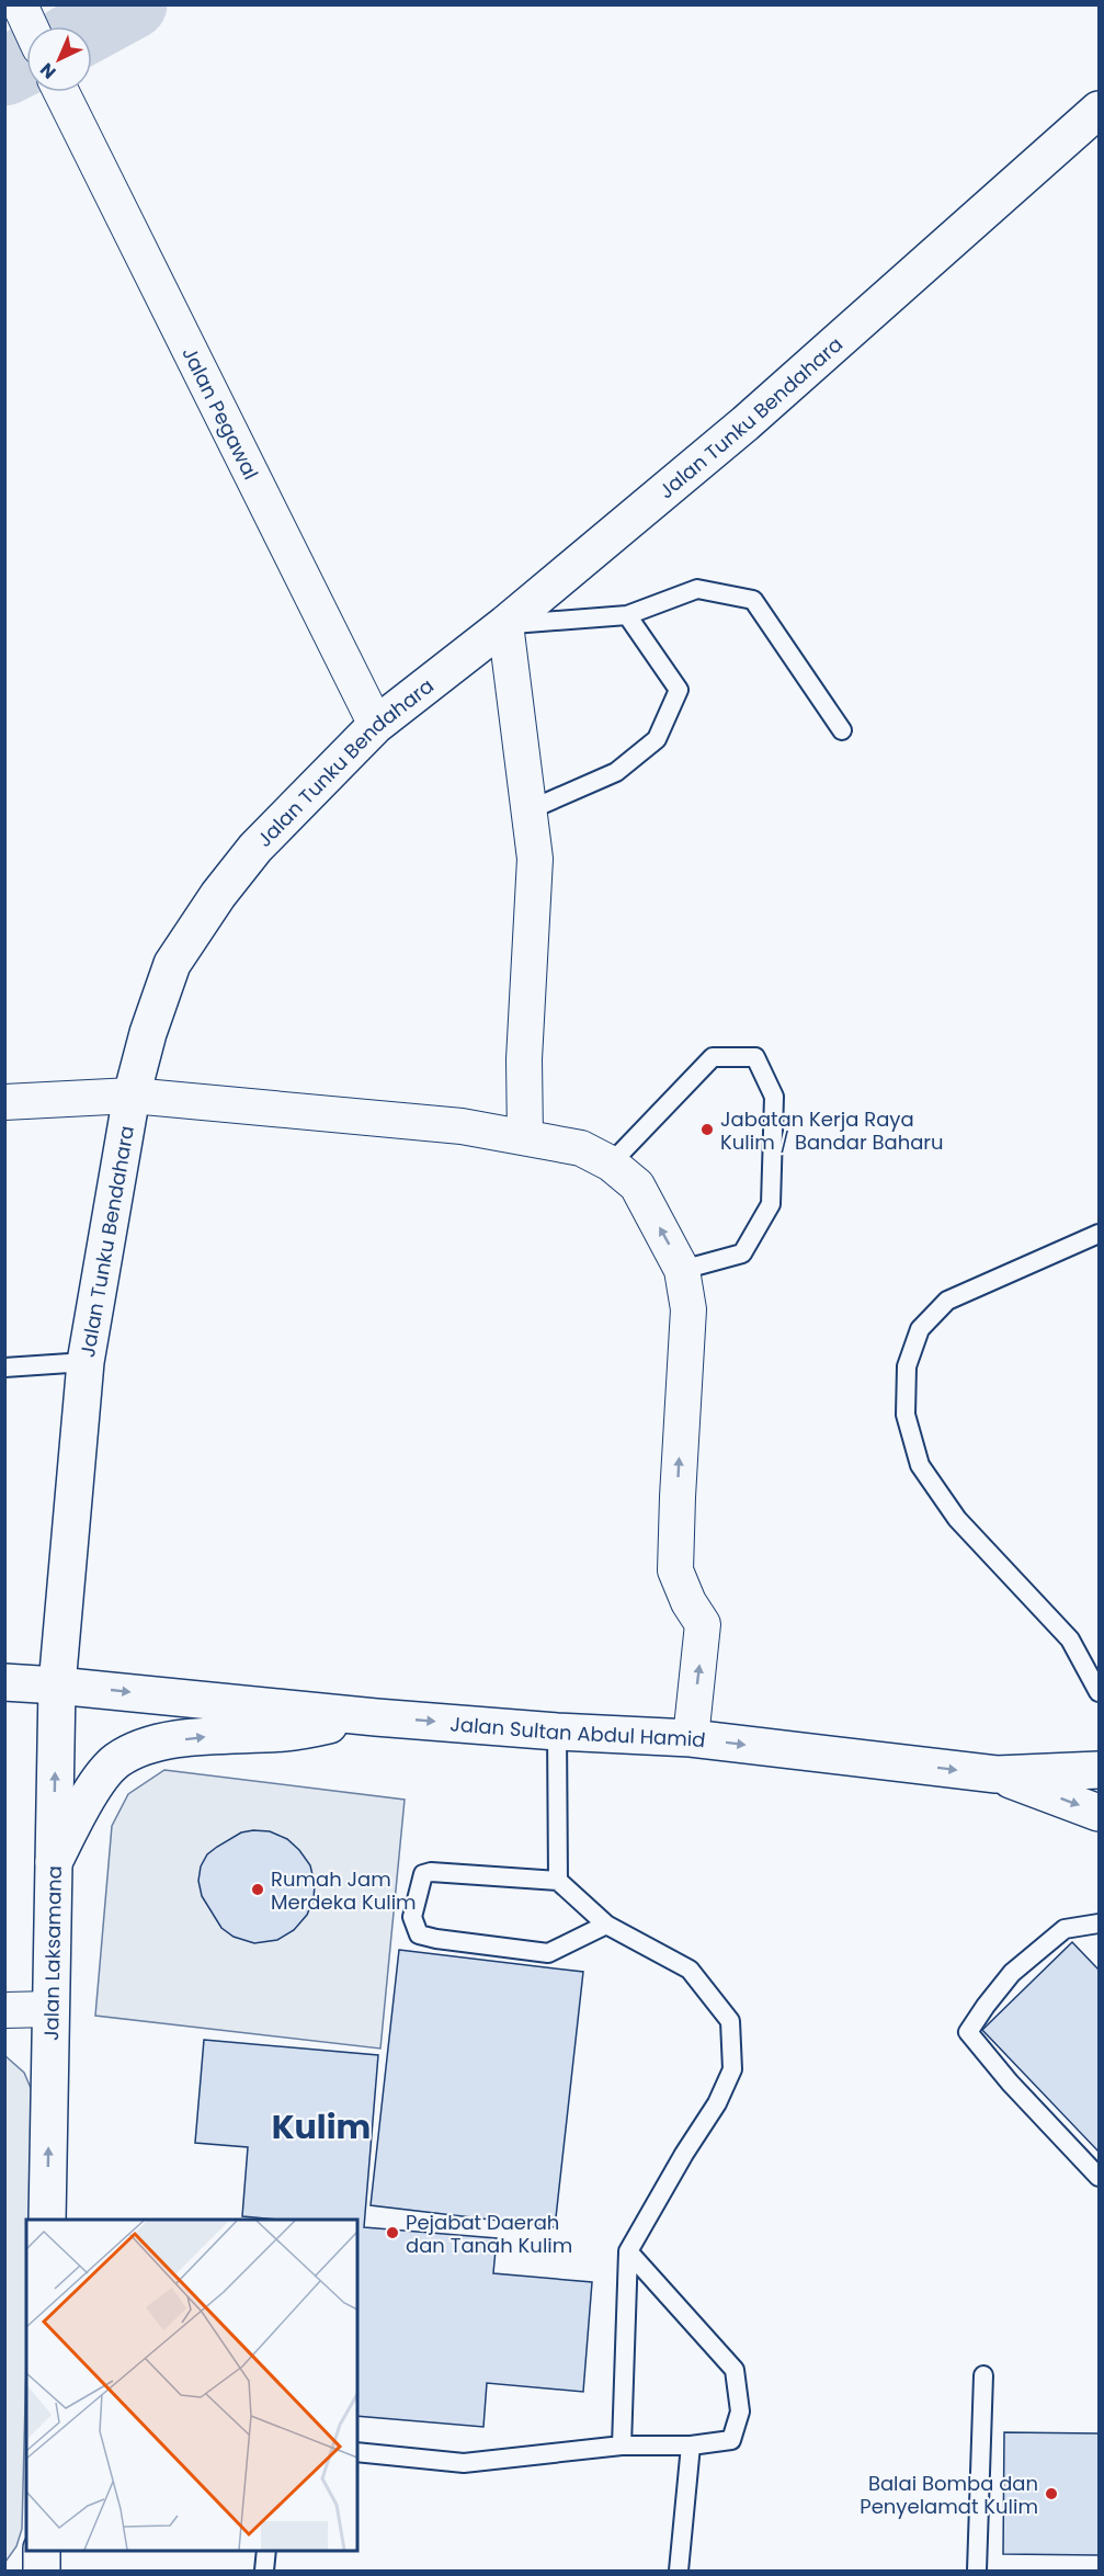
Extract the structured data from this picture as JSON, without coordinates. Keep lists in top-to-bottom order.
{
  "streets": {
    "street": [
      "Jalan Pegawal",
      "Jalan Tunku Bendahara",
      "Jalan Sultan Abdul Hamid",
      "Jalan Laksamana"
    ]
  },
  "crossings": [
    ["Jalan Pegawal", "Jalan Tunku Bendahara"],
    ["Jalan Tunku Bendahara", "Jalan Sultan Abdul Hamid"],
    ["Jalan Tunku Bendahara", "Jalan Laksamana"],
    ["Jalan Sultan Abdul Hamid", "Jalan Laksamana"]
  ],
  "one_way": ["Jalan Sultan Abdul Hamid", "Jalan Laksamana"],
  "districts": ["Kulim"],
  "places": [
    "Jabatan Kerja Raya Kulim / Bandar Baharu",
    "Rumah Jam Merdeka Kulim",
    "Pejabat Daerah dan Tanah Kulim",
    "Balai Bomba dan Penyelamat Kulim"
  ],
  "north": "bottom left"
}
